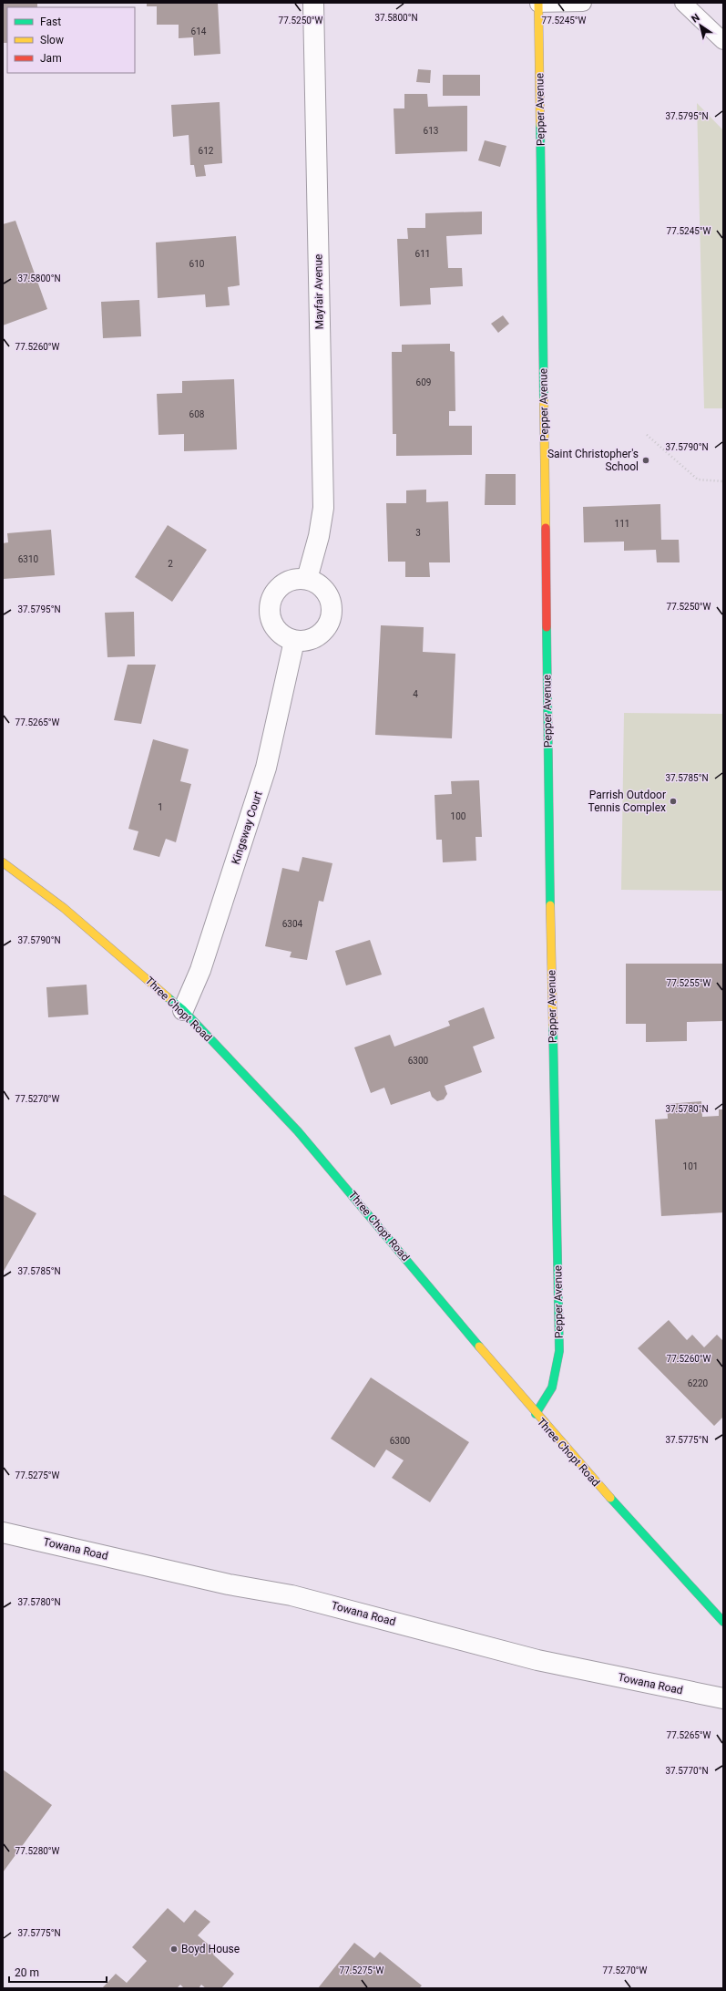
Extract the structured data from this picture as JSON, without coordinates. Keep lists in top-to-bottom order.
{
  "streets": {
    "street": [
      "Pepper Avenue",
      "Mayfair Avenue",
      "Kingsway Court",
      "Three Chopt Road",
      "Towana Road"
    ]
  },
  "crossings": [
    ["Pepper Avenue", "Three Chopt Road"],
    ["Mayfair Avenue", "Kingsway Court"],
    ["Kingsway Court", "Three Chopt Road"]
  ],
  "places": ["Saint Christopher's School", "Parrish Outdoor Tennis Complex", "Boyd House"],
  "house_numbers": [
    "614",
    "613",
    "612",
    "611",
    "610",
    "609",
    "608",
    "111",
    "3",
    "6310",
    "2",
    "4",
    "1",
    "100",
    "6304",
    "6300",
    "101",
    "6220",
    "6300"
  ],
  "legend": ["Fast", "Slow", "Jam"],
  "scale_bar": "20 m",
  "north": "top left",
  "coordinates": [
    "37.5800°N",
    "77.5250°W",
    "77.5245°W",
    "37.5795°N",
    "77.5260°W",
    "37.5790°N",
    "77.5265°W",
    "37.5785°N",
    "77.5255°W",
    "77.5270°W",
    "37.5780°N",
    "37.5775°N",
    "77.5275°W",
    "37.5770°N",
    "77.5280°W"
  ]
}
